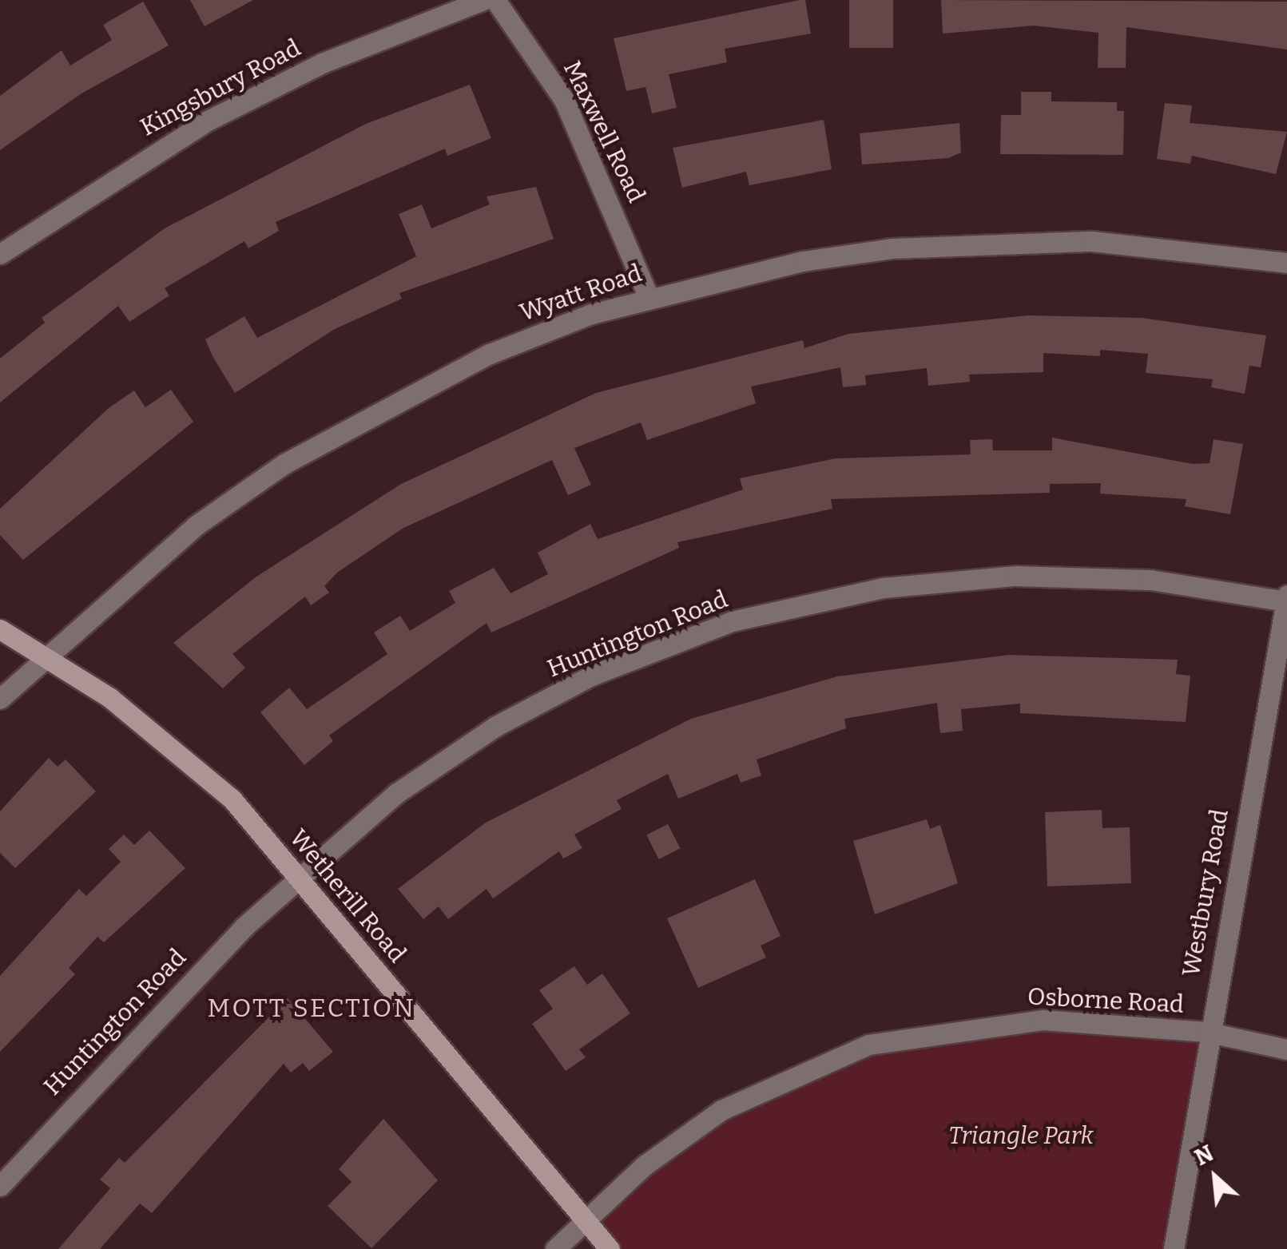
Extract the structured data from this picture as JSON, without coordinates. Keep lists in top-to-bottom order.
{
  "streets": {
    "street": [
      "Kingsbury Road",
      "Maxwell Road",
      "Wyatt Road",
      "Huntington Road",
      "Westbury Road",
      "Wetherill Road",
      "Osborne Road"
    ]
  },
  "crossings": [
    ["Maxwell Road", "Wyatt Road"],
    ["Wyatt Road", "Wetherill Road"],
    ["Huntington Road", "Westbury Road"],
    ["Huntington Road", "Wetherill Road"],
    ["Westbury Road", "Osborne Road"],
    ["Wetherill Road", "Osborne Road"]
  ],
  "districts": ["MOTT SECTION"],
  "parks": ["Triangle Park"],
  "north": "top left"
}
